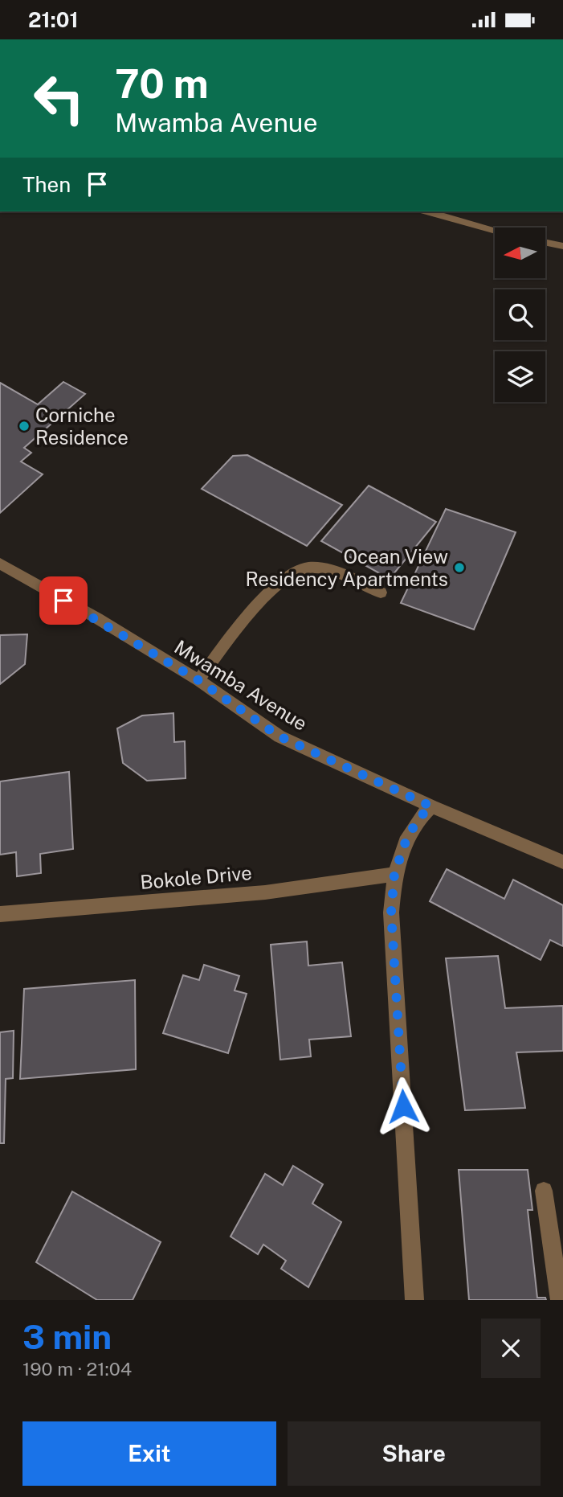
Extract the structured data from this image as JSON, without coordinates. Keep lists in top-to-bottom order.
{
  "streets": {
    "street": ["Mwamba Avenue", "Bokole Drive"]
  },
  "places": ["Corniche Residence", "Ocean View Residency Apartments"],
  "north": "left",
  "page": {
    "status": "21:01",
    "turn": ["70 m", "Mwamba Avenue"],
    "then": "Then",
    "heading": ["3 min", "190 m · 21:04"],
    "buttons": ["Exit", "Share"]
  }
}
